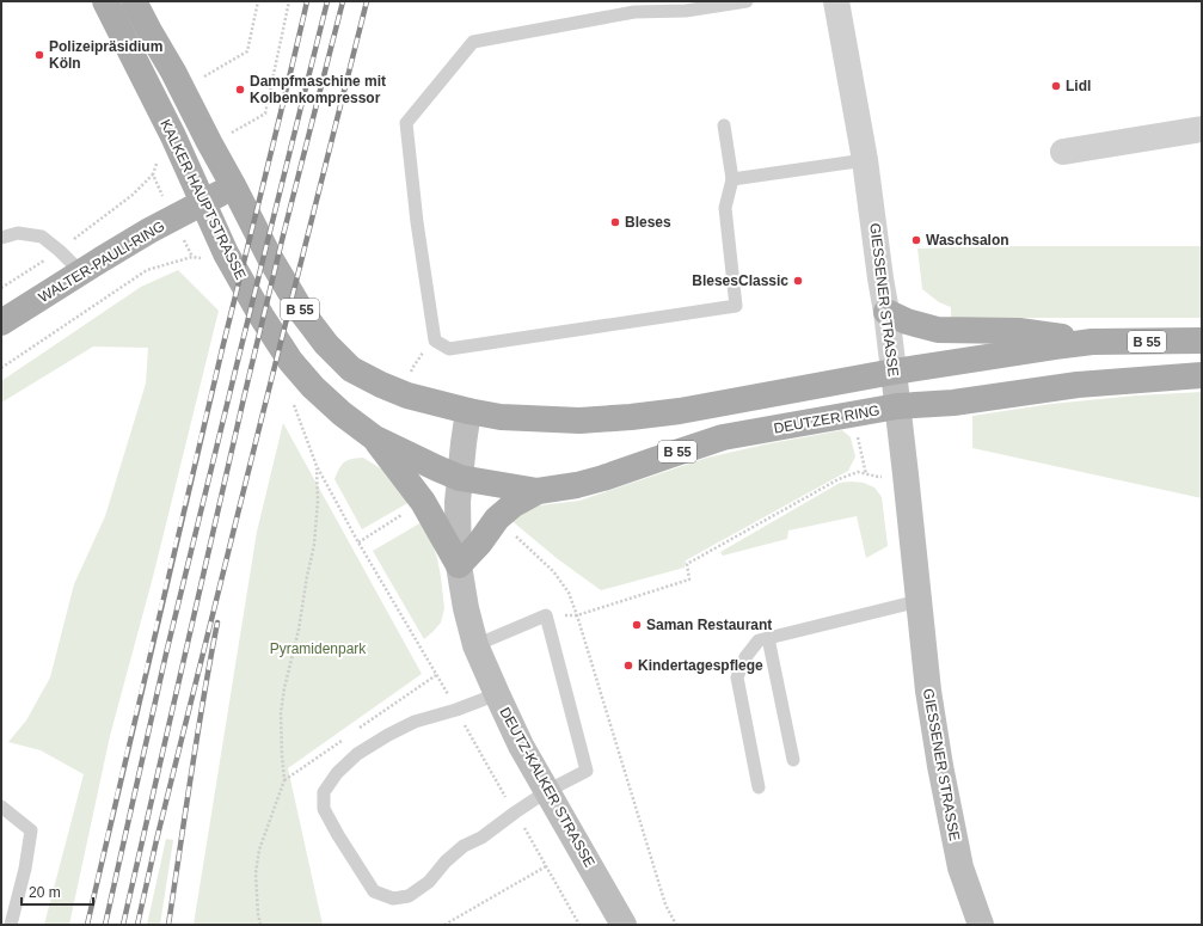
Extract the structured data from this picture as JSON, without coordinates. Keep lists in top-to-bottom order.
{
  "streets": {
    "main road": [
      "KALKER HAUPTSTRASSE",
      "WALTER-PAULI-RING",
      "B 55",
      "DEUTZER RING"
    ],
    "street": ["GIESSENER STRASSE", "DEUTZ-KALKER STRASSE"]
  },
  "crossings": [
    ["KALKER HAUPTSTRASSE", "WALTER-PAULI-RING"],
    ["KALKER HAUPTSTRASSE", "B 55"],
    ["KALKER HAUPTSTRASSE", "DEUTZER RING"],
    ["KALKER HAUPTSTRASSE", "DEUTZ-KALKER STRASSE"],
    ["GIESSENER STRASSE", "B 55"],
    ["GIESSENER STRASSE", "DEUTZER RING"],
    ["B 55", "DEUTZ-KALKER STRASSE"],
    ["DEUTZER RING", "DEUTZ-KALKER STRASSE"]
  ],
  "parks": ["Pyramidenpark"],
  "places": [
    "Polizeipräsidium Köln",
    "Lidl",
    "Dampfmaschine mit Kolbenkompressor",
    "Bleses",
    "Waschsalon",
    "BlesesClassic",
    "Saman Restaurant",
    "Kindertagespflege"
  ],
  "scale_bar": "20 m"
}
